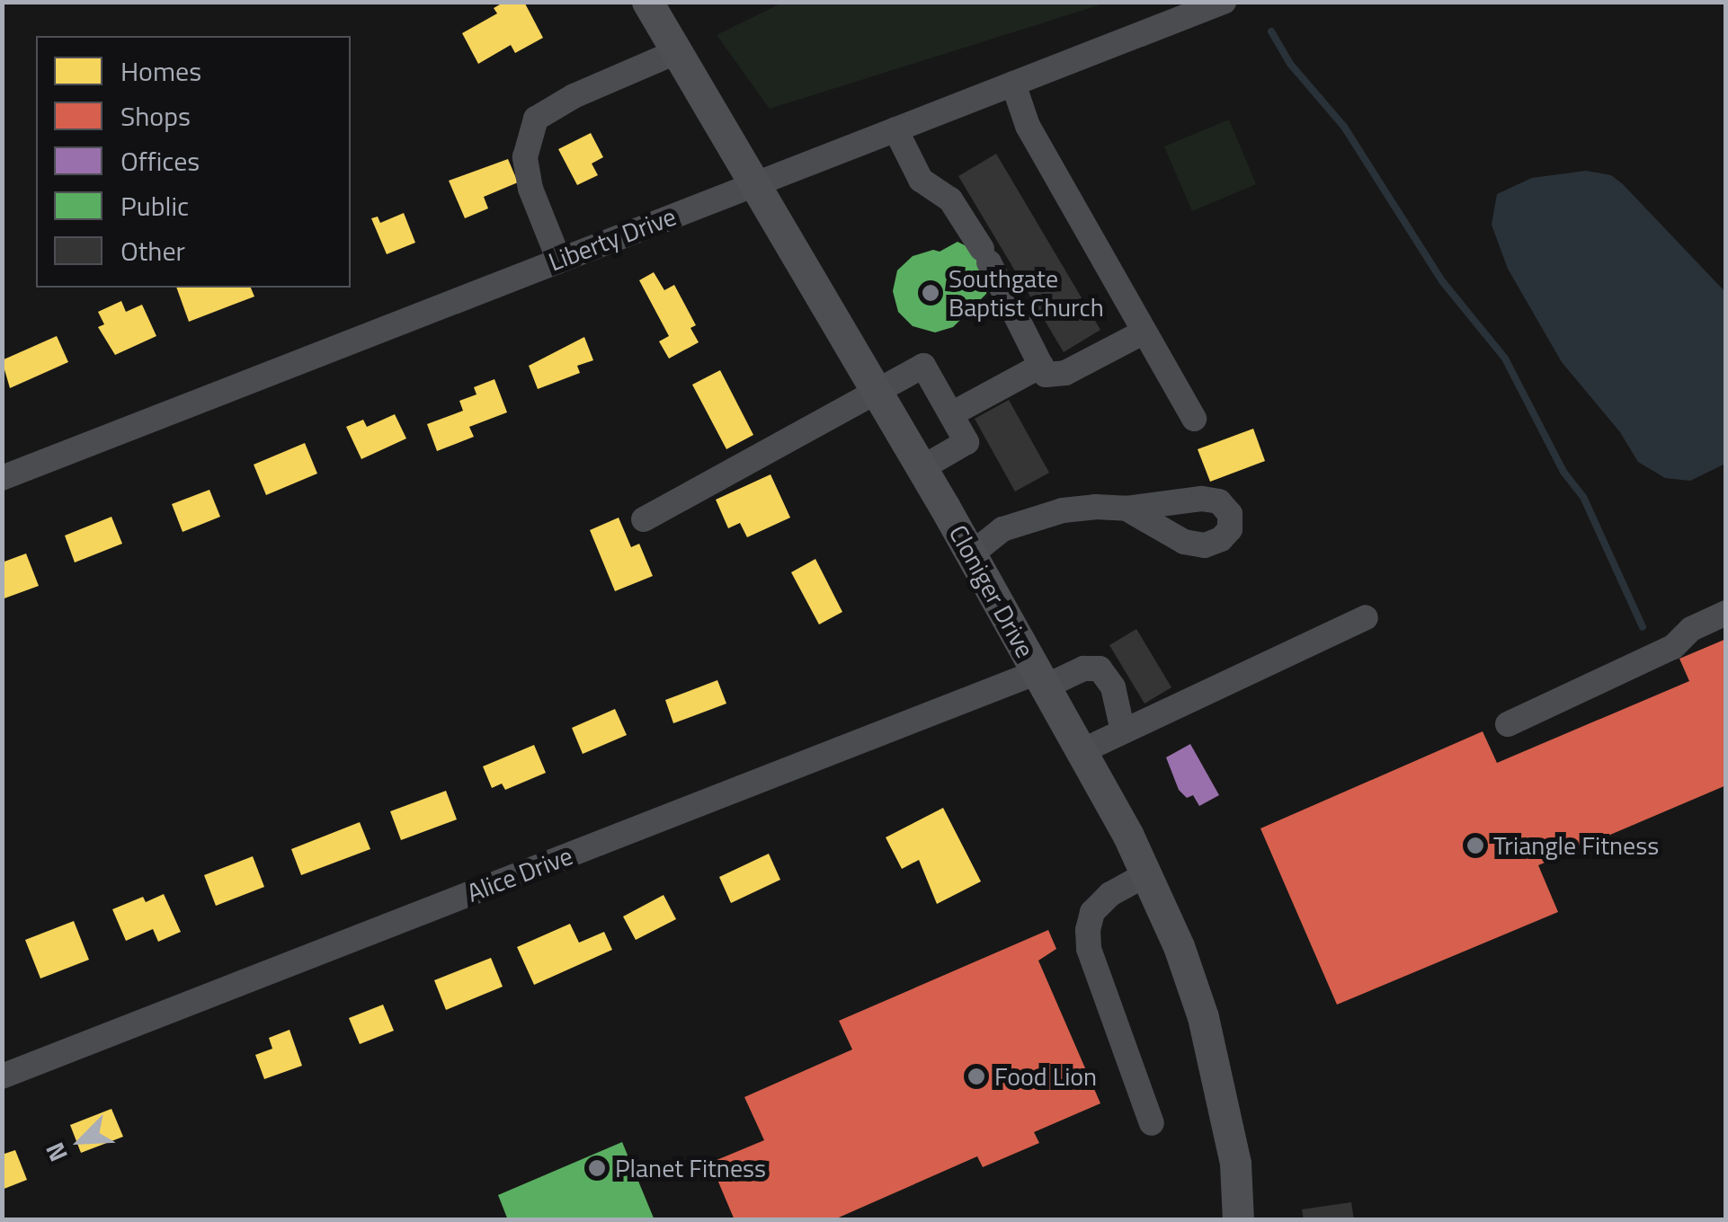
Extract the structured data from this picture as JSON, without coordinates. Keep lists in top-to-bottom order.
{
  "streets": {
    "main road": ["Cloniger Drive"],
    "street": ["Liberty Drive", "Alice Drive"]
  },
  "crossings": [
    ["Liberty Drive", "Cloniger Drive"],
    ["Cloniger Drive", "Alice Drive"]
  ],
  "places": [
    "Southgate Baptist Church",
    "Triangle Fitness",
    "Food Lion",
    "Planet Fitness"
  ],
  "legend": [
    "Homes",
    "Shops",
    "Offices",
    "Public",
    "Other"
  ],
  "north": "bottom left"
}
